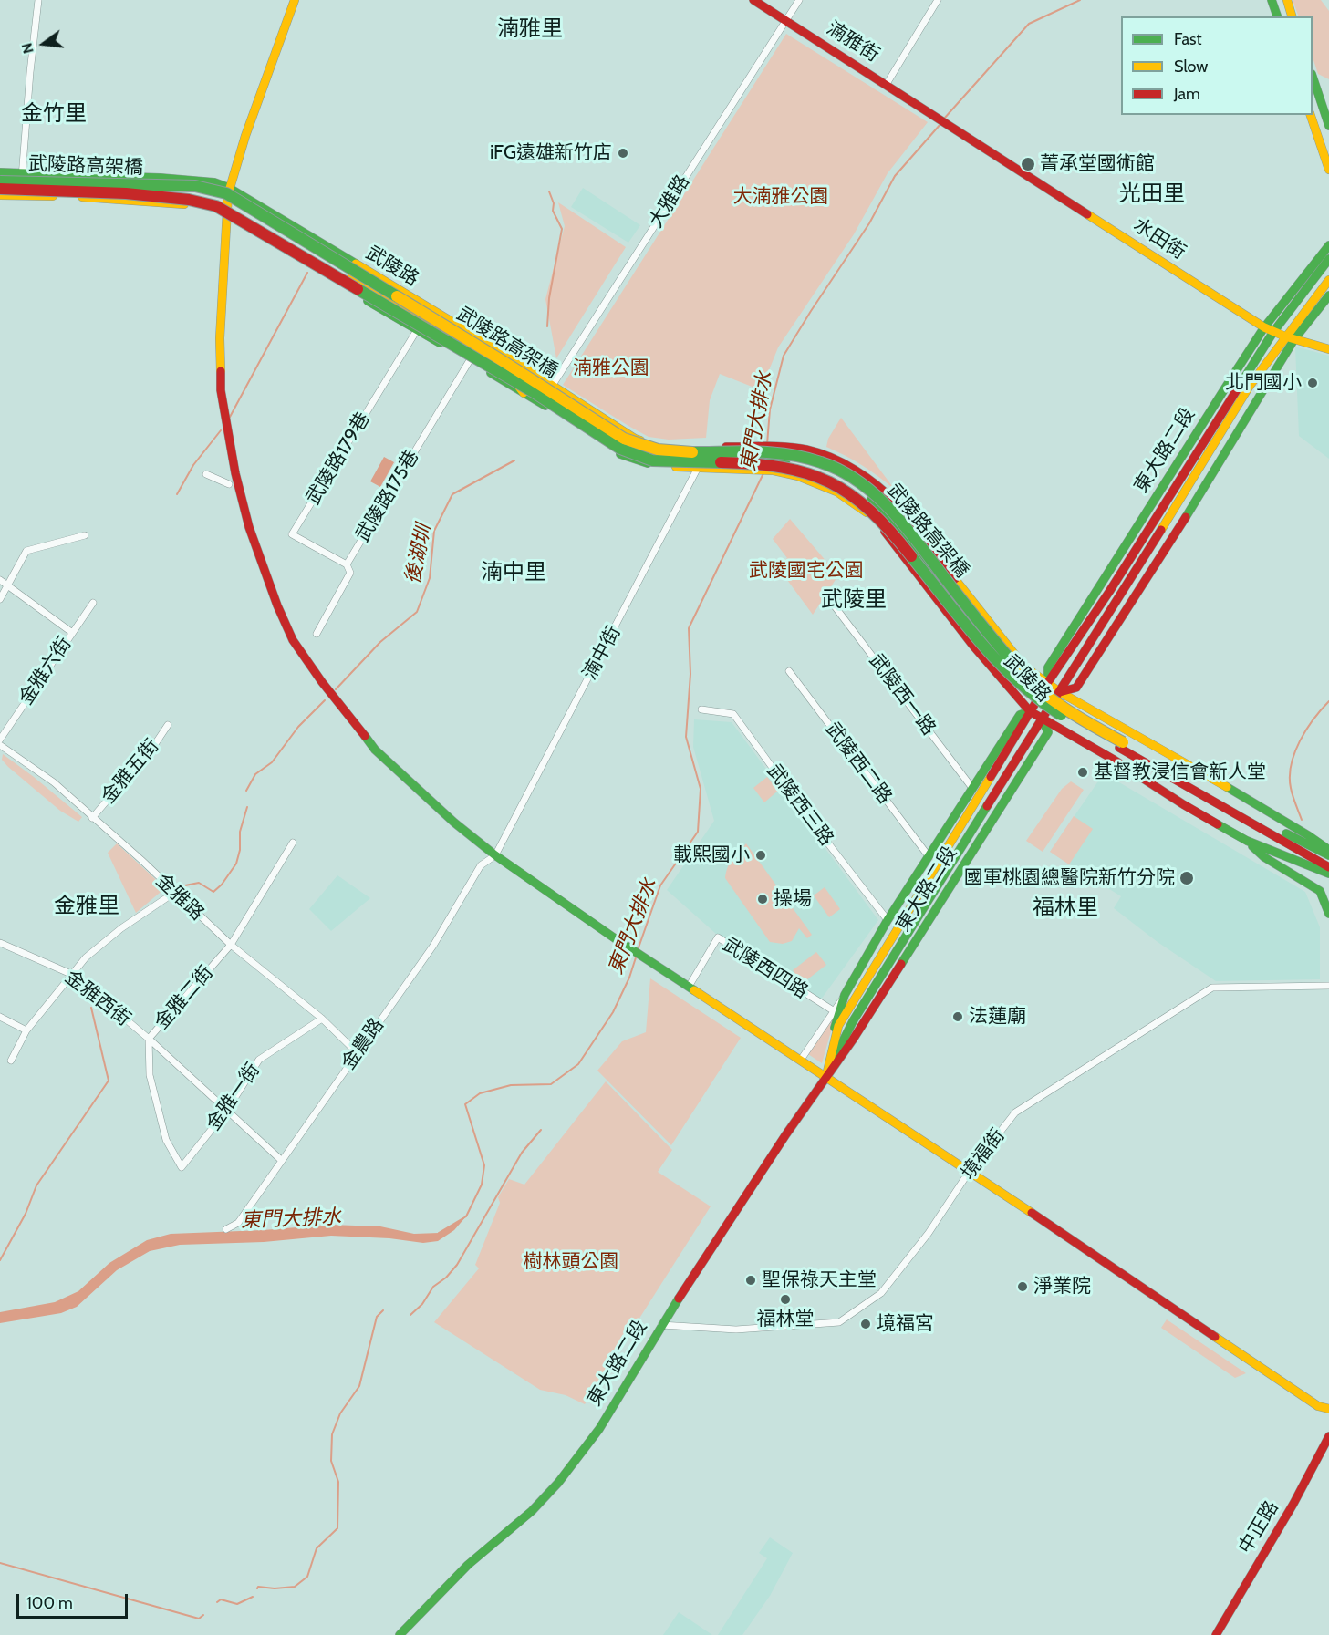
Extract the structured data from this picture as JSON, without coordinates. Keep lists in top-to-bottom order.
{
  "streets": {
    "main road": [
      "湳雅街",
      "武陵路高架橋",
      "水田街",
      "武陵路",
      "東大路二段",
      "中正路"
    ],
    "street": [
      "大雅路",
      "武陵路179巷",
      "武陵路175巷",
      "湳中街",
      "金雅六街",
      "武陵西一路",
      "武陵西二路",
      "金雅五街",
      "武陵西三路",
      "金雅路",
      "武陵西四路",
      "金雅二街",
      "金雅西街",
      "金農路",
      "金雅一街",
      "境福街"
    ]
  },
  "crossings": [
    ["湳雅街", "大雅路"],
    ["湳雅街", "水田街"],
    ["武陵路高架橋", "武陵路"],
    ["大雅路", "武陵路"],
    ["水田街", "東大路二段"],
    ["武陵路", "東大路二段"],
    ["武陵路", "武陵路179巷"],
    ["武陵路", "武陵路175巷"],
    ["武陵路", "湳中街"],
    ["東大路二段", "武陵西一路"],
    ["東大路二段", "武陵西二路"],
    ["東大路二段", "武陵西三路"],
    ["東大路二段", "武陵西四路"],
    ["東大路二段", "境福街"],
    ["武陵路179巷", "武陵路175巷"],
    ["湳中街", "金農路"],
    ["金雅五街", "金雅路"],
    ["金雅路", "金雅二街"],
    ["金雅路", "金農路"],
    ["金雅路", "金雅一街"],
    ["金雅二街", "金雅西街"],
    ["金雅二街", "金雅一街"],
    ["金雅西街", "金農路"],
    ["金雅西街", "金雅一街"]
  ],
  "districts": [
    "湳雅里",
    "金竹里",
    "光田里",
    "湳中里",
    "武陵里",
    "金雅里",
    "福林里"
  ],
  "water": ["東門大排水", "後湖圳"],
  "parks": [
    "大湳雅公園",
    "湳雅公園",
    "武陵國宅公園",
    "樹林頭公園"
  ],
  "places": [
    "iFG遠雄新竹店",
    "菁承堂國術館",
    "北門國小",
    "基督教浸信會新人堂",
    "載熙國小",
    "國軍桃園總醫院新竹分院",
    "操場",
    "法蓮廟",
    "聖保祿天主堂",
    "淨業院",
    "福林堂",
    "境福宮"
  ],
  "legend": ["Fast", "Slow", "Jam"],
  "scale_bar": "100 m",
  "north": "left"
}
